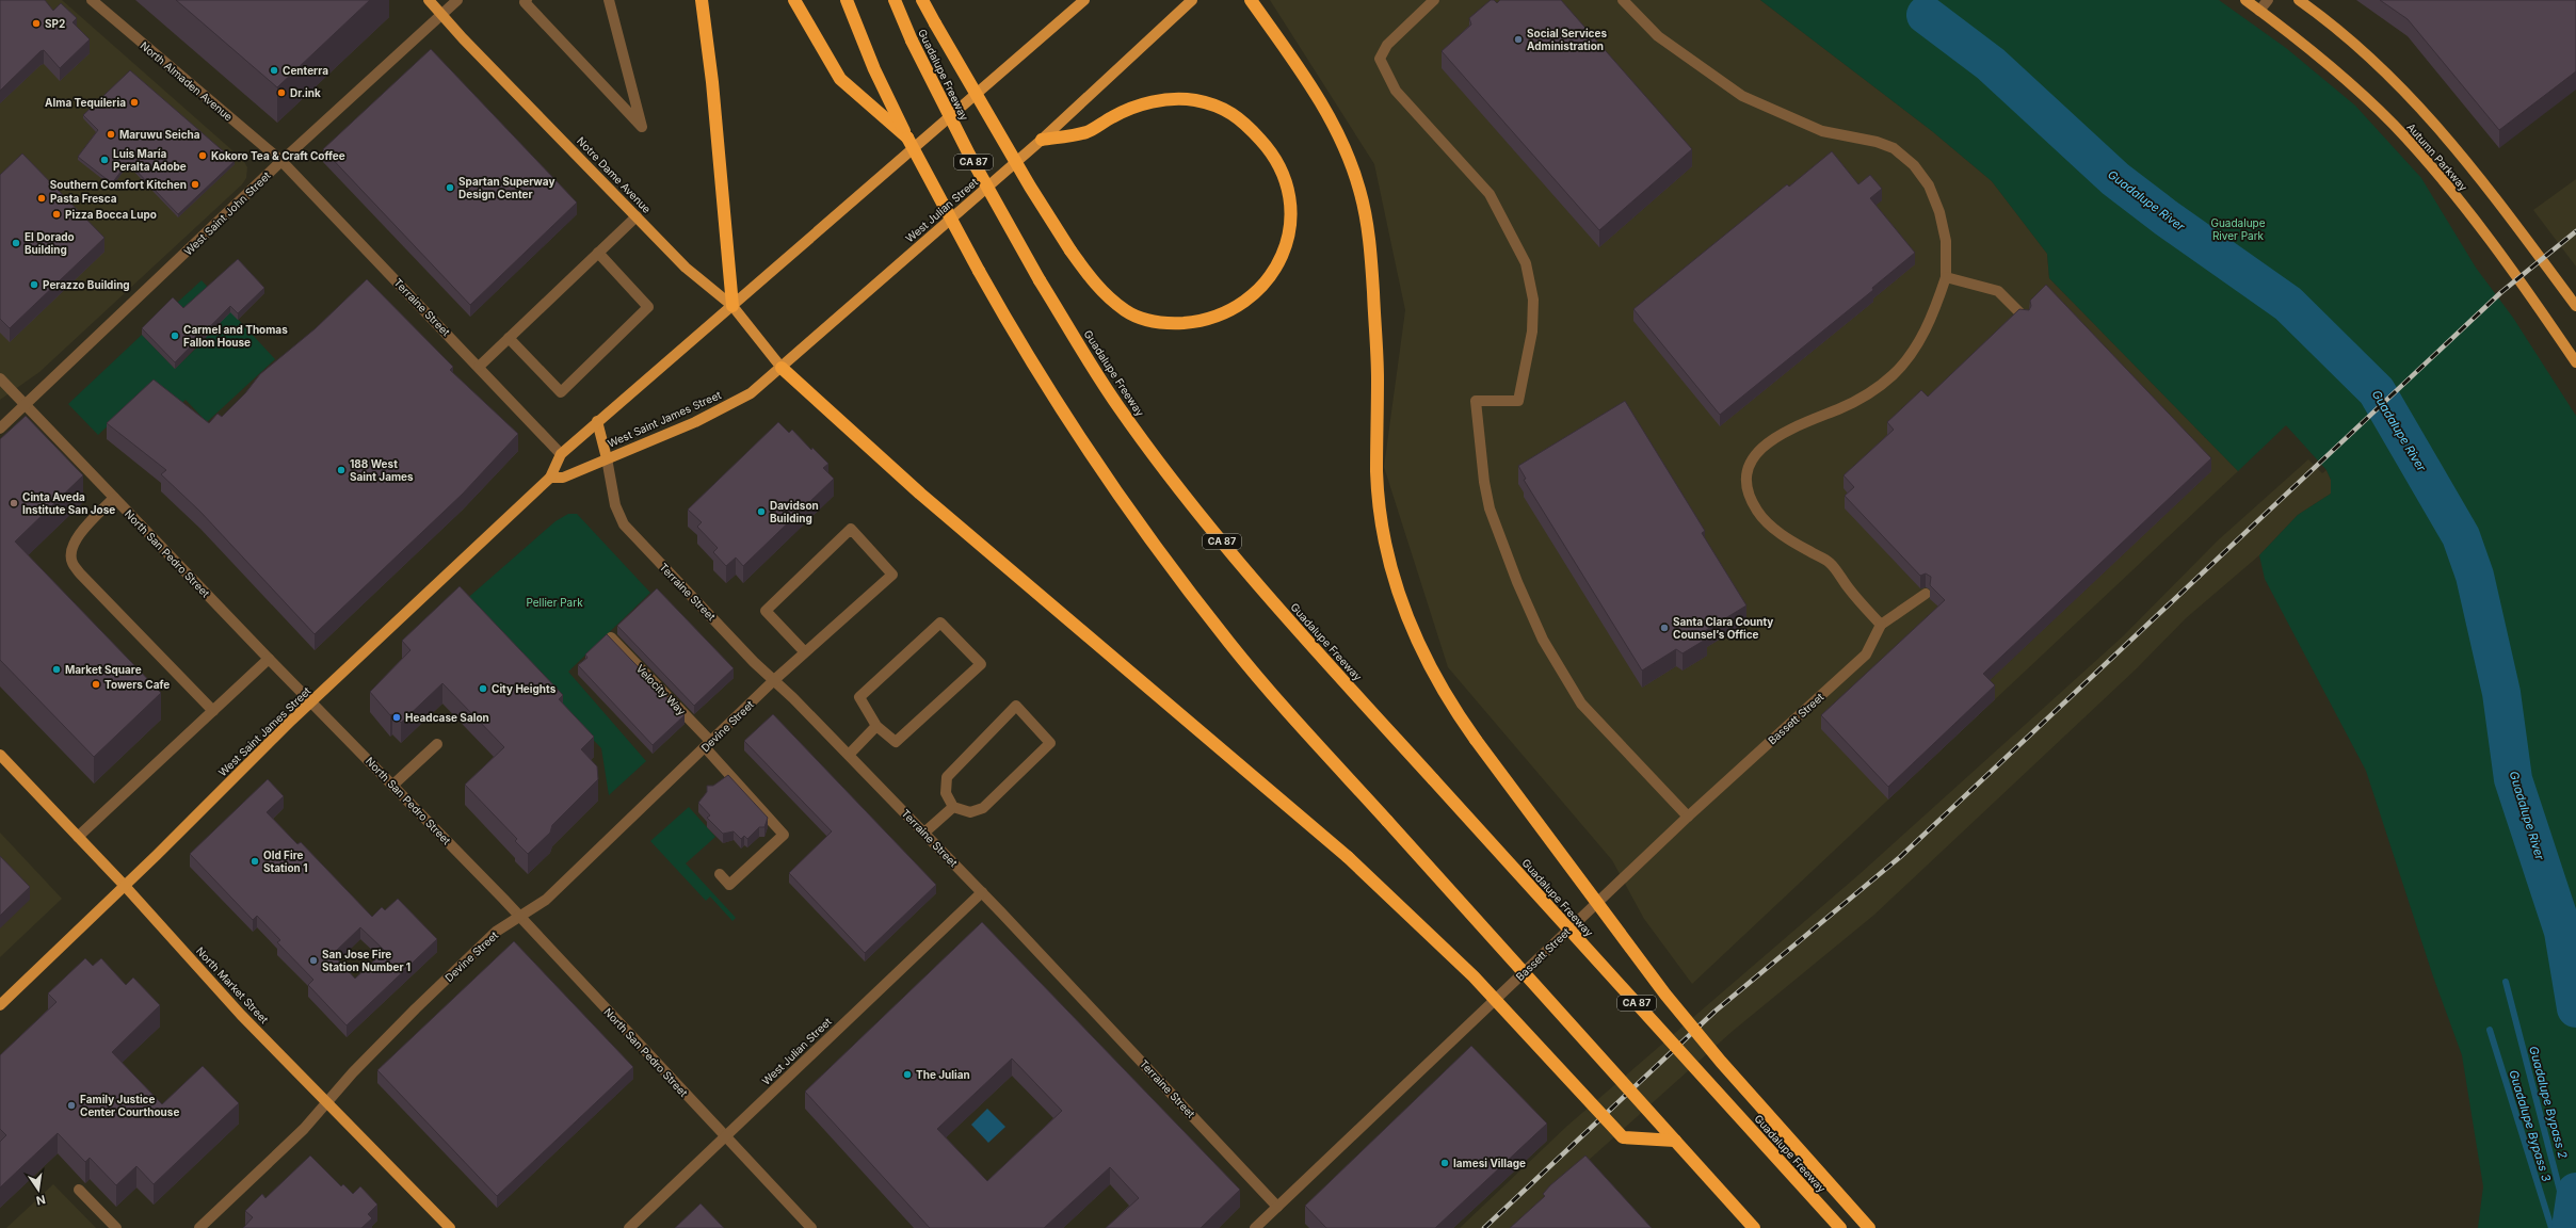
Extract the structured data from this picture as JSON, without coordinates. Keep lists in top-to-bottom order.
{
  "streets": {
    "highway": ["Guadalupe Freeway", "CA 87"],
    "main road": [
      "Autumn Parkway",
      "Notre Dame Avenue",
      "West Julian Street",
      "West Saint James Street",
      "North Market Street"
    ],
    "street": [
      "North Almaden Avenue",
      "West Saint John Street",
      "Terraine Street",
      "North San Pedro Street",
      "Velocity Way",
      "Bassett Street",
      "Devine Street"
    ]
  },
  "crossings": [
    ["North Almaden Avenue", "West Saint John Street"],
    ["North Almaden Avenue", "Terraine Street"],
    ["Notre Dame Avenue", "West Julian Street"],
    ["Notre Dame Avenue", "West Saint John Street"],
    ["Notre Dame Avenue", "West Saint James Street"],
    ["West Julian Street", "Terraine Street"],
    ["West Julian Street", "West Saint James Street"],
    ["West Julian Street", "North San Pedro Street"],
    ["West Saint John Street", "Terraine Street"],
    ["West Saint John Street", "North San Pedro Street"],
    ["Terraine Street", "West Saint James Street"],
    ["Terraine Street", "Bassett Street"],
    ["Terraine Street", "Devine Street"],
    ["West Saint James Street", "North San Pedro Street"],
    ["West Saint James Street", "North Market Street"],
    ["North San Pedro Street", "Devine Street"],
    ["Velocity Way", "Devine Street"],
    ["Devine Street", "North Market Street"]
  ],
  "water": ["Guadalupe River", "Guadalupe Bypass 2", "Guadalupe Bypass 3"],
  "parks": ["Guadalupe River Park", "Pellier Park"],
  "places": [
    "SP2",
    "Social Services Administration",
    "Centerra",
    "Dr.ink",
    "Alma Tequileria",
    "Maruwu Seicha",
    "Kokoro Tea & Craft Coffee",
    "Luis María Peralta Adobe",
    "Southern Comfort Kitchen",
    "Spartan Superway Design Center",
    "Pasta Fresca",
    "Pizza Bocca Lupo",
    "El Dorado Building",
    "Perazzo Building",
    "Carmel and Thomas Fallon House",
    "188 West Saint James",
    "Cinta Aveda Institute San Jose",
    "Davidson Building",
    "Santa Clara County Counsel’s Office",
    "Market Square",
    "Towers Cafe",
    "City Heights",
    "Headcase Salon",
    "Old Fire Station 1",
    "San Jose Fire Station Number 1",
    "The Julian",
    "Family Justice Center Courthouse",
    "Iamesi Village"
  ],
  "north": "bottom"
}
